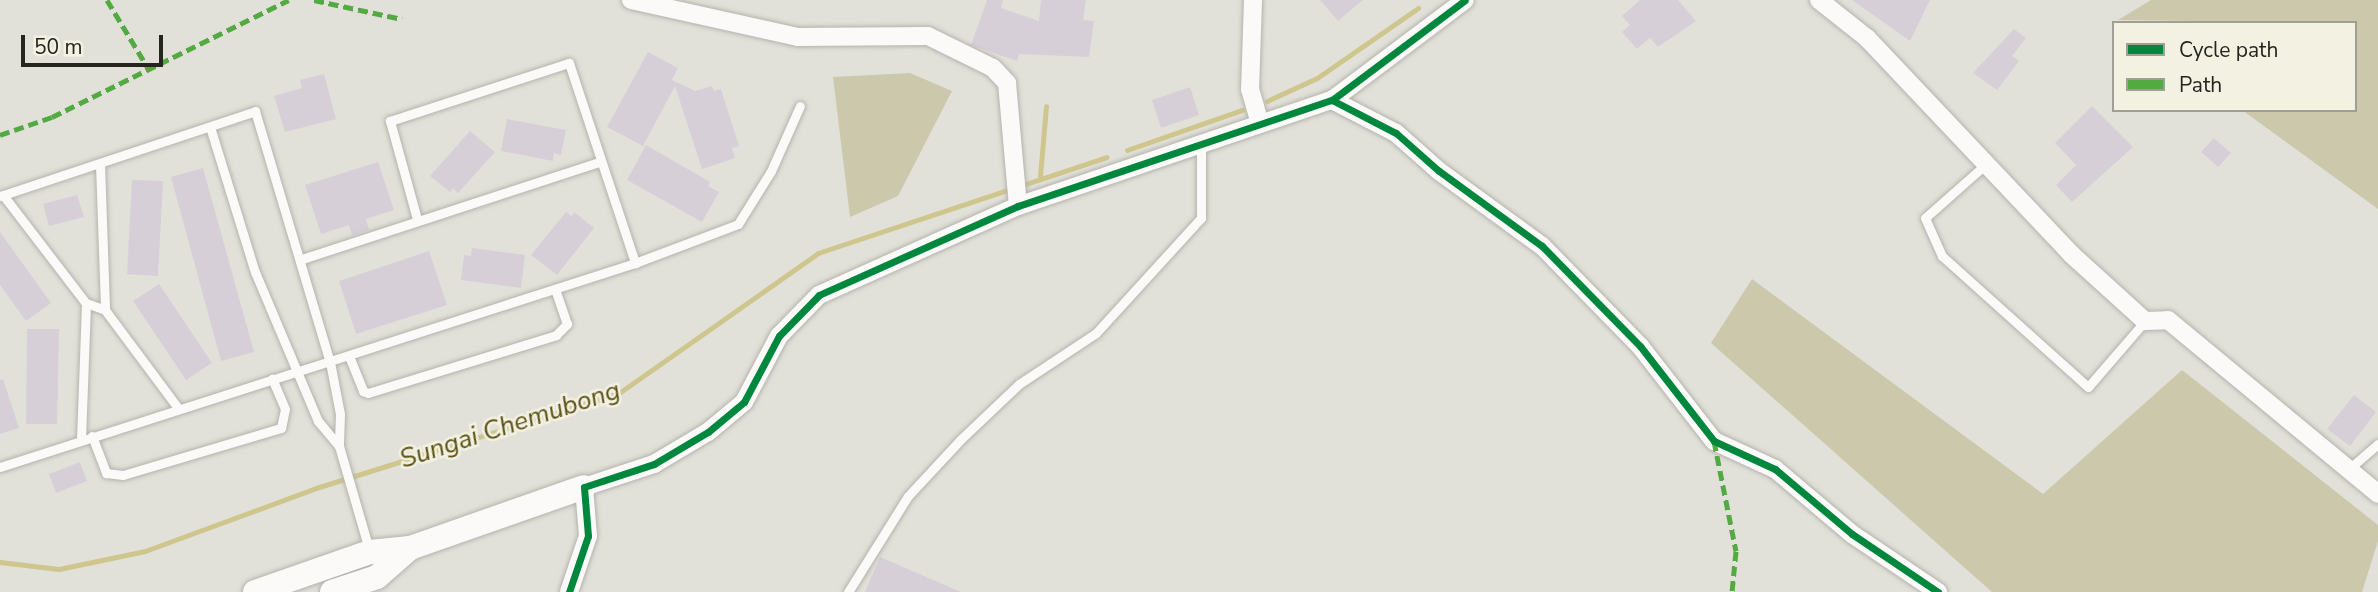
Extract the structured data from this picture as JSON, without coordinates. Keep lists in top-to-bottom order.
{
  "water": ["Sungai Chemubong"],
  "legend": ["Cycle path", "Path"],
  "scale_bar": "50 m"
}
